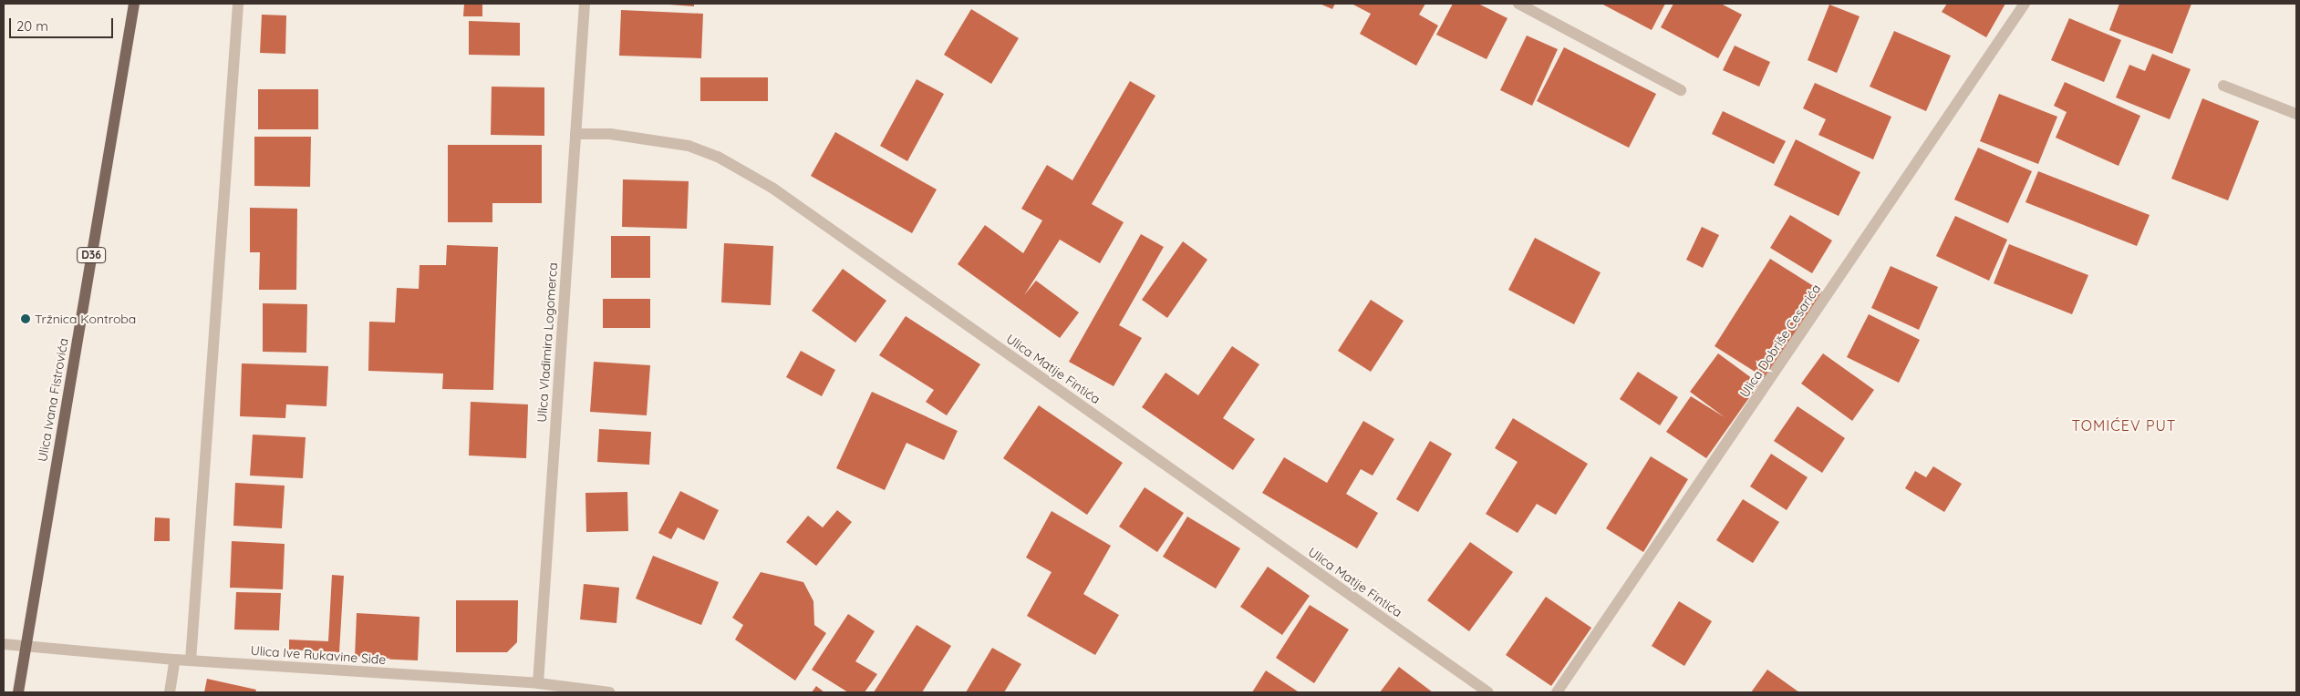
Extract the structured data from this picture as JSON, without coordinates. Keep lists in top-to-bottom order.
{
  "streets": {
    "main road": ["D36", "Ulica Ivana Fistrovića"],
    "street": [
      "Ulica Dobriše Cesarića",
      "Ulica Vladimira Logomerca",
      "Ulica Matije Fintića",
      "Ulica Ive Rukavine Siđe"
    ]
  },
  "crossings": [
    ["Ulica Vladimira Logomerca", "Ulica Matije Fintića"],
    ["Ulica Vladimira Logomerca", "Ulica Ive Rukavine Siđe"],
    ["Ulica Ivana Fistrovića", "Ulica Ive Rukavine Siđe"]
  ],
  "districts": ["TOMIĆEV PUT"],
  "places": ["Tržnica Kontroba"],
  "scale_bar": "20 m"
}
